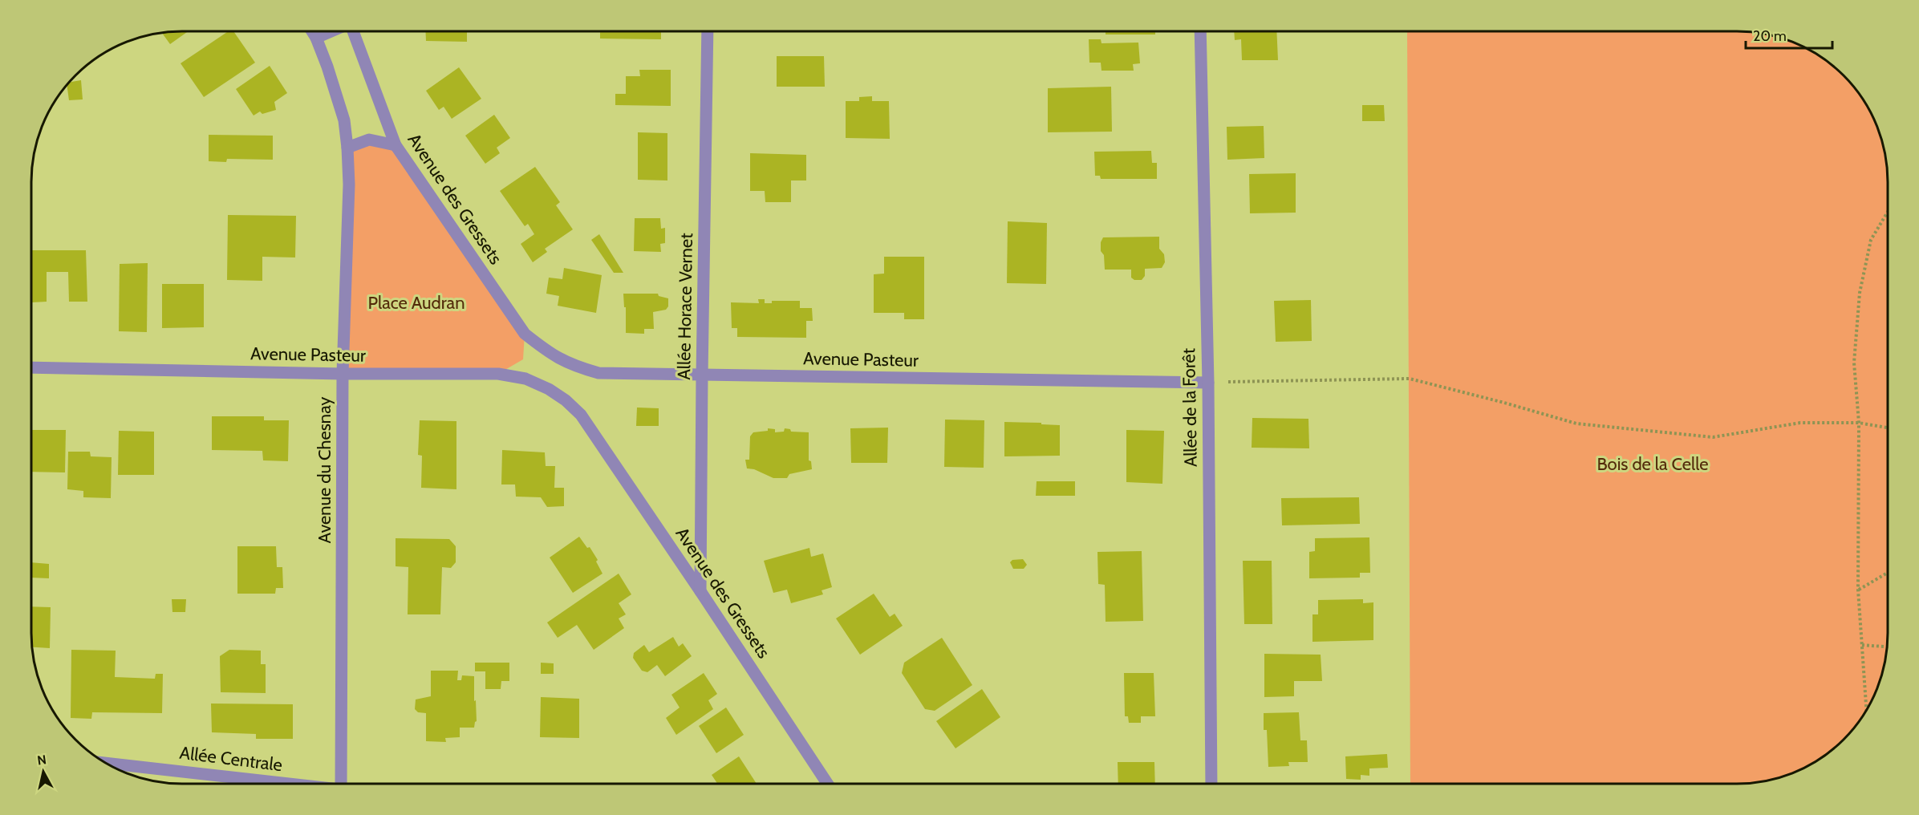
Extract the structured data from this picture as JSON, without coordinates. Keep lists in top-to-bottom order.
{
  "streets": {
    "street": [
      "Avenue des Gressets",
      "Allée Horace Vernet",
      "Avenue Pasteur",
      "Allée de la Forêt",
      "Avenue du Chesnay",
      "Allée Centrale"
    ]
  },
  "crossings": [
    ["Avenue des Gressets", "Allée Horace Vernet"],
    ["Avenue des Gressets", "Avenue Pasteur"],
    ["Allée Horace Vernet", "Avenue Pasteur"],
    ["Avenue Pasteur", "Allée de la Forêt"],
    ["Avenue Pasteur", "Avenue du Chesnay"]
  ],
  "parks": ["Place Audran", "Bois de la Celle"],
  "scale_bar": "20 m",
  "north": "top"
}
